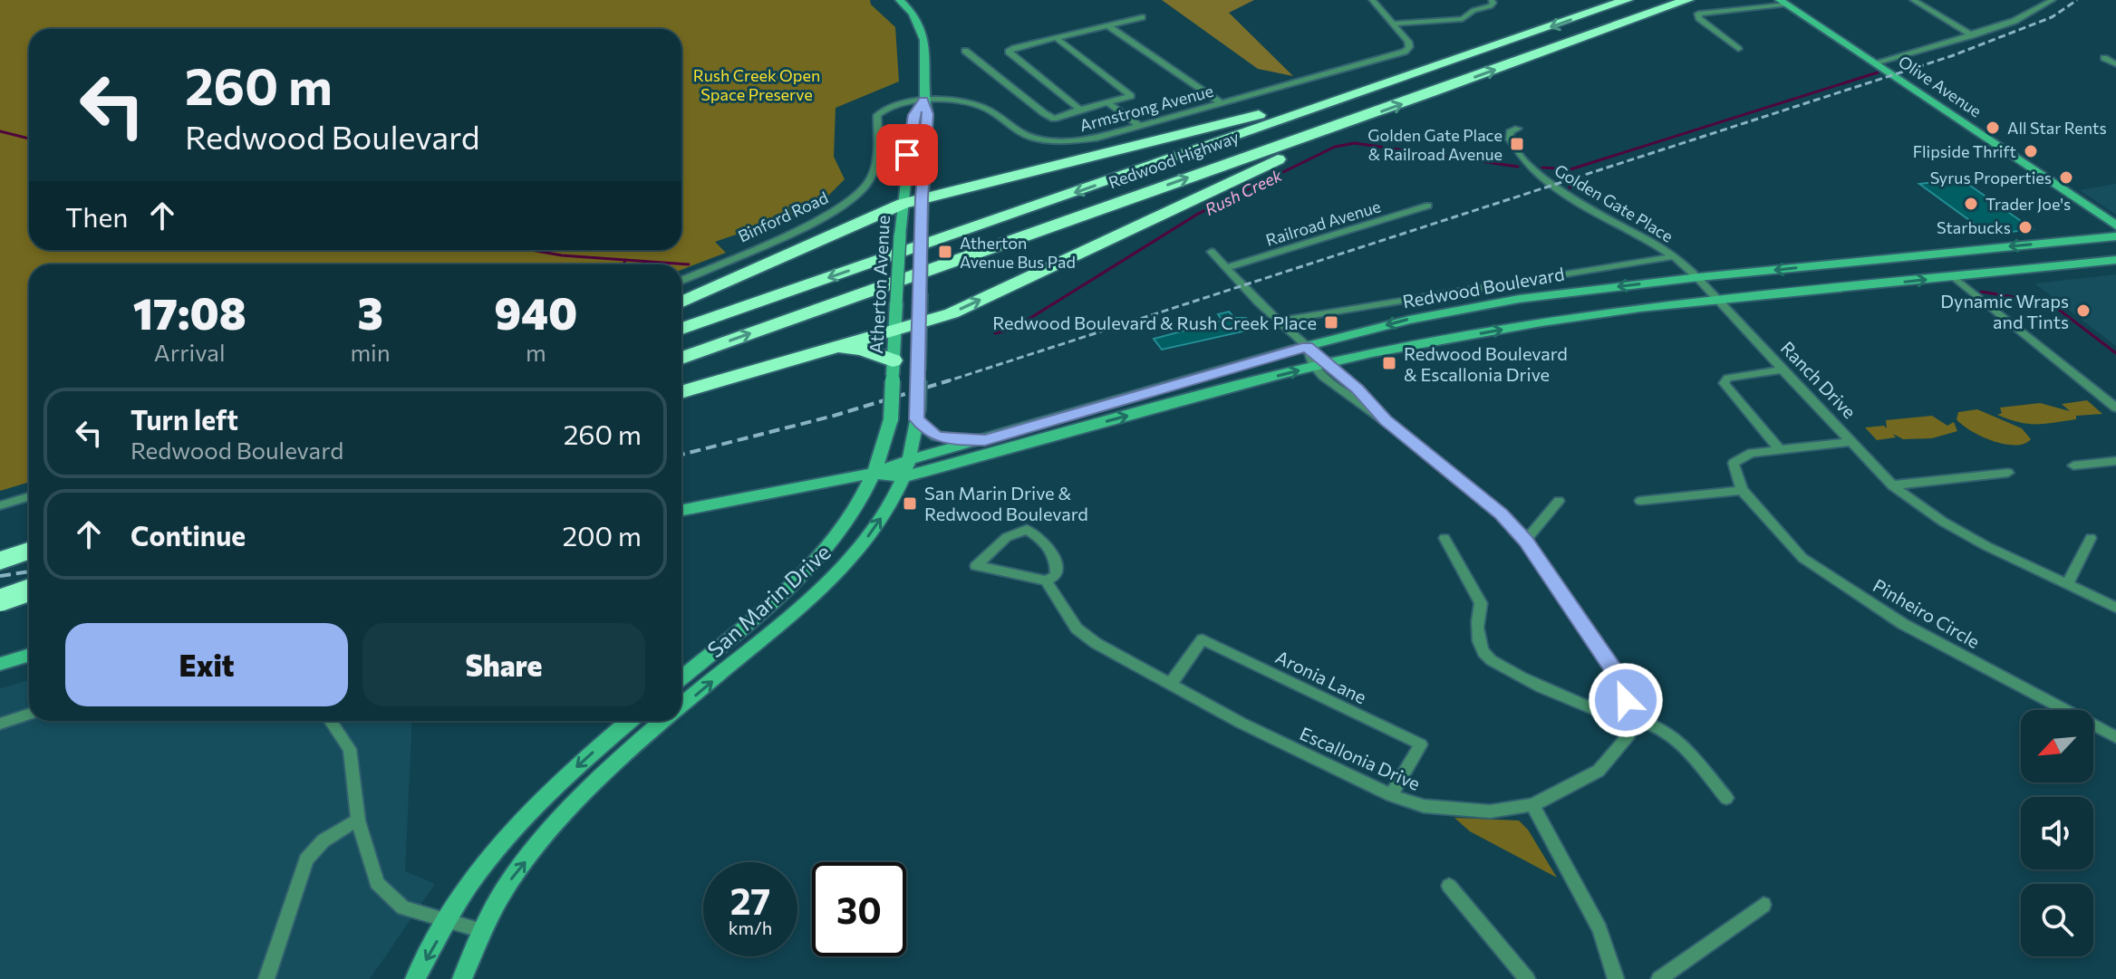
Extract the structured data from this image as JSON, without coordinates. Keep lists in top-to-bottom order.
{
  "streets": {
    "highway": ["Redwood Highway"],
    "main road": [
      "Olive Avenue",
      "Atherton Avenue",
      "Redwood Boulevard",
      "San Marin Drive"
    ],
    "street": [
      "Armstrong Avenue",
      "Golden Gate Place",
      "Binford Road",
      "Railroad Avenue",
      "Ranch Drive",
      "Pinheiro Circle",
      "Aronia Lane",
      "Escallonia Drive"
    ]
  },
  "crossings": [
    ["Armstrong Avenue", "Binford Road"],
    ["Armstrong Avenue", "Atherton Avenue"],
    ["Golden Gate Place", "Redwood Boulevard"],
    ["Golden Gate Place", "Ranch Drive"],
    ["Binford Road", "Atherton Avenue"],
    ["Atherton Avenue", "Redwood Boulevard"],
    ["Atherton Avenue", "San Marin Drive"],
    ["Redwood Boulevard", "Ranch Drive"],
    ["Redwood Boulevard", "San Marin Drive"],
    ["Aronia Lane", "Escallonia Drive"]
  ],
  "water": ["Rush Creek"],
  "parks": ["Rush Creek Open Space Preserve"],
  "places": {
    "other": [
      "All Star Rents",
      "Flipside Thrift",
      "Syrus Properties",
      "Trader Joe's",
      "Starbucks",
      "Dynamic Wraps and Tints"
    ],
    "transit": [
      "Golden Gate Place & Railroad Avenue",
      "Atherton Avenue Bus Pad",
      "Redwood Boulevard & Rush Creek Place",
      "Redwood Boulevard & Escallonia Drive",
      "San Marin Drive & Redwood Boulevard"
    ]
  },
  "north": "bottom left",
  "page": {
    "turn": ["260 m", "Redwood Boulevard"],
    "then": "Then",
    "eta": [
      "17:08",
      "Arrival",
      "3",
      "min",
      "940",
      "m"
    ],
    "list": [
      {
        "name": "Turn left",
        "note": "Redwood Boulevard",
        "value": "260 m"
      },
      {
        "name": "Continue",
        "value": "200 m"
      }
    ],
    "buttons": ["Exit", "Share"],
    "speed": "27 km/h",
    "limit": "30"
  }
}
